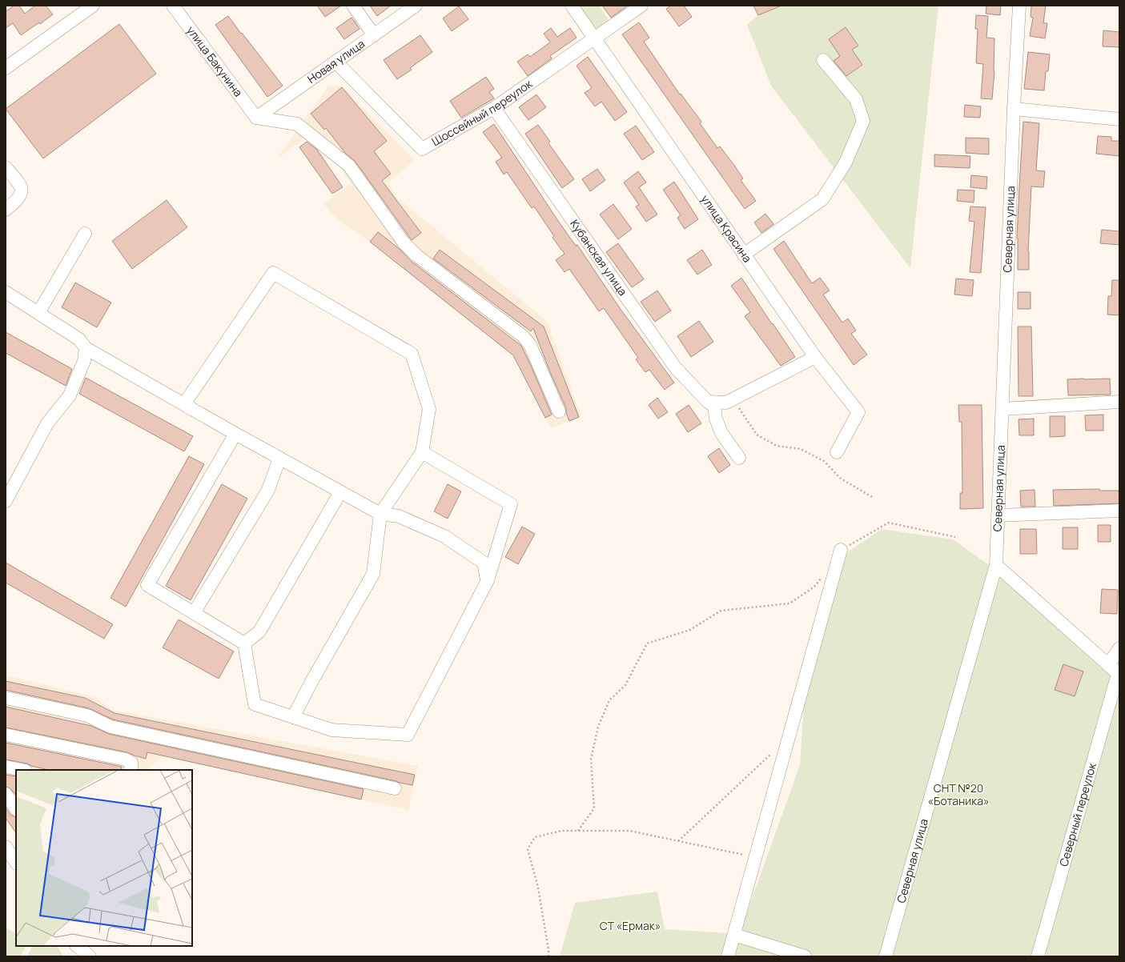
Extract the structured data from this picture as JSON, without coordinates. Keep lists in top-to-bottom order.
{
  "streets": {
    "street": [
      "улица Бакунина",
      "Новая улица",
      "Шоссейный переулок",
      "улица Красина",
      "Северная улица",
      "Кубанская улица",
      "Северный переулок"
    ]
  },
  "crossings": [
    ["улица Бакунина", "Новая улица"],
    ["Новая улица", "Шоссейный переулок"],
    ["Шоссейный переулок", "улица Красина"],
    ["Шоссейный переулок", "Кубанская улица"]
  ],
  "parks": ["СНТ №20 «Ботаника»", "СТ «Ермак»"]
}
